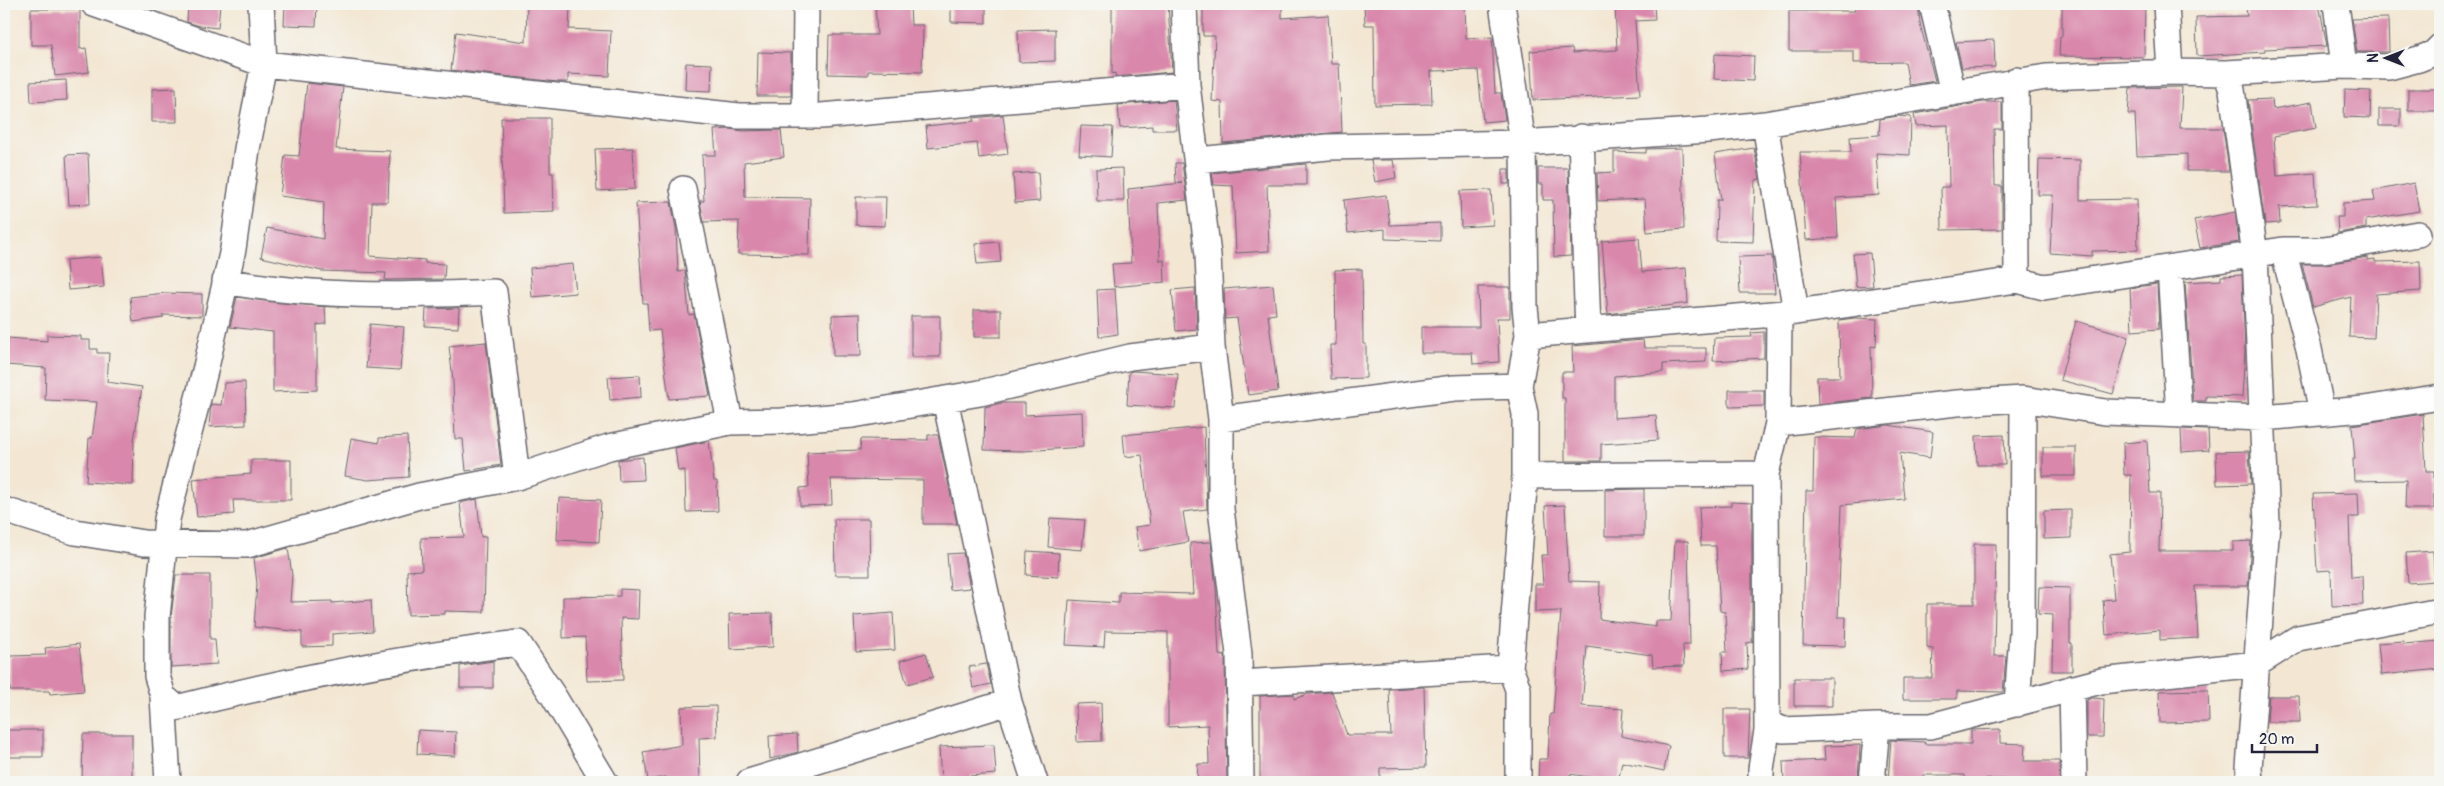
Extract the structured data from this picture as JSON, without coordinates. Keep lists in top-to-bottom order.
{
  "scale_bar": "20 m",
  "north": "left"
}
